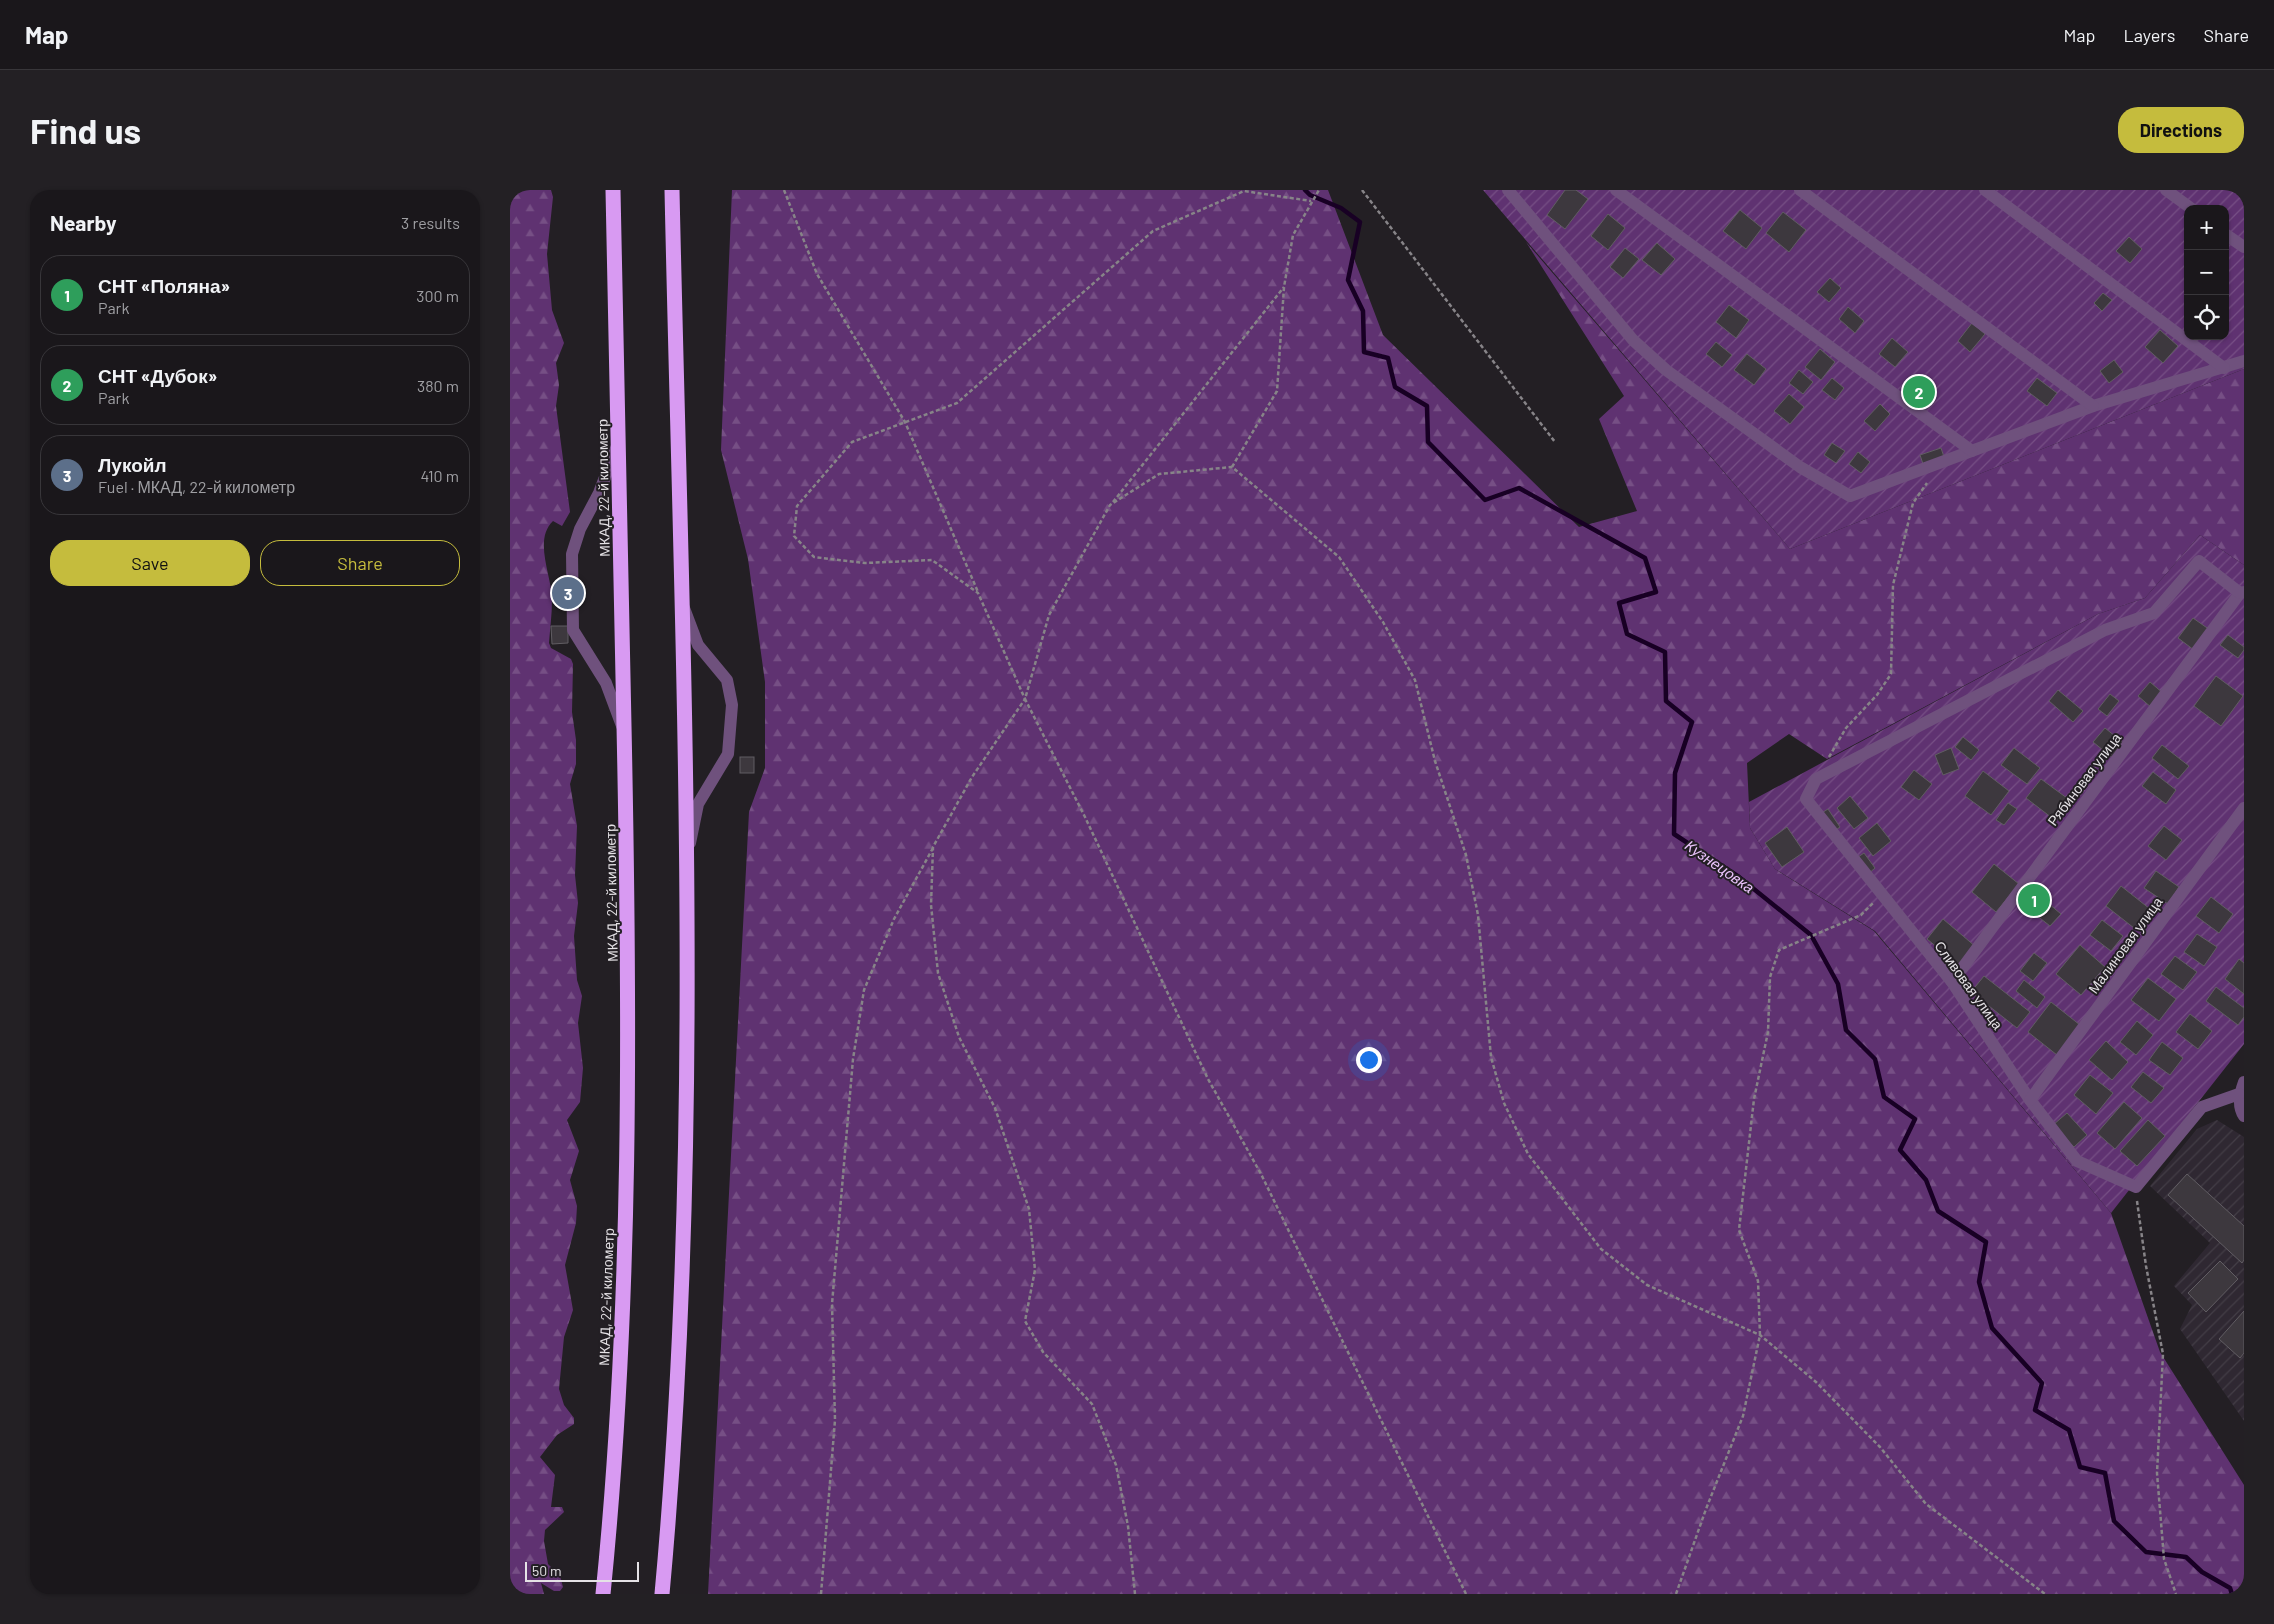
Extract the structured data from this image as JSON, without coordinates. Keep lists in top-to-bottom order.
{
  "streets": {
    "highway": ["МКАД, 22-й километр"],
    "lane": ["Рябиновая улица", "Малиновая улица", "Сливовая улица"]
  },
  "crossings": [
    ["Рябиновая улица", "Сливовая улица"],
    ["Малиновая улица", "Сливовая улица"]
  ],
  "water": ["Кузнецовка"],
  "scale_bar": "50 m",
  "page": {
    "header": "Map",
    "nav": ["Map", "Layers", "Share"],
    "buttons": [
      "Directions",
      ["Save", "Share"]
    ],
    "title": "Find us",
    "heading": ["Nearby", "3 results"],
    "map_buttons": ["+", "−"],
    "list": [
      {
        "mark": "1",
        "name": "СНТ «Поляна»",
        "note": "Park",
        "value": "300 m"
      },
      {
        "mark": "2",
        "name": "СНТ «Дубок»",
        "note": "Park",
        "value": "380 m"
      },
      {
        "mark": "3",
        "name": "Лукойл",
        "note": "Fuel · МКАД, 22-й километр",
        "value": "410 m"
      }
    ],
    "pins": ["2", "3", "1"],
    "scale": "50 m"
  }
}
